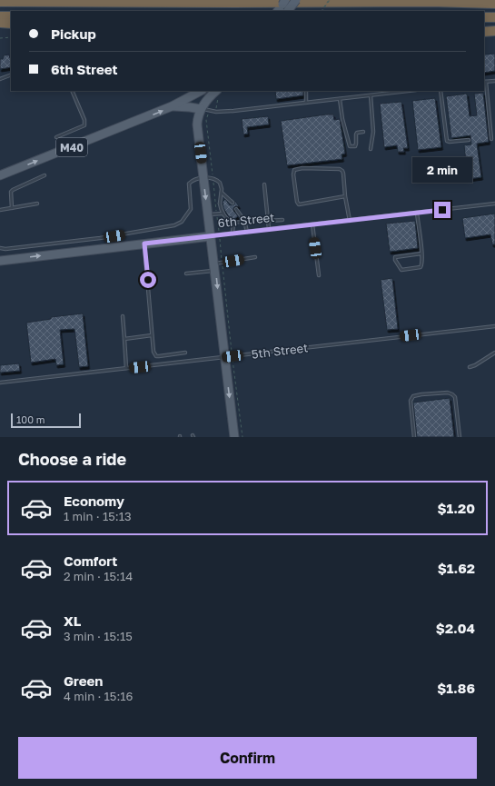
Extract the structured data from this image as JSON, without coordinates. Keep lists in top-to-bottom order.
{
  "streets": {
    "main road": ["M40", "6th Street"],
    "lane": ["5th Street"]
  },
  "scale_bar": "100 m",
  "page": {
    "banner": ["Pickup", "6th Street"],
    "bubble": "2 min",
    "scale": "100 m",
    "heading": "Choose a ride",
    "list": [
      {
        "name": "Economy",
        "note": "1 min · 15:13",
        "value": "$1.20"
      },
      {
        "name": "Comfort",
        "note": "2 min · 15:14",
        "value": "$1.62"
      },
      {
        "name": "XL",
        "note": "3 min · 15:15",
        "value": "$2.04"
      },
      {
        "name": "Green",
        "note": "4 min · 15:16",
        "value": "$1.86"
      }
    ],
    "buttons": "Confirm"
  }
}
